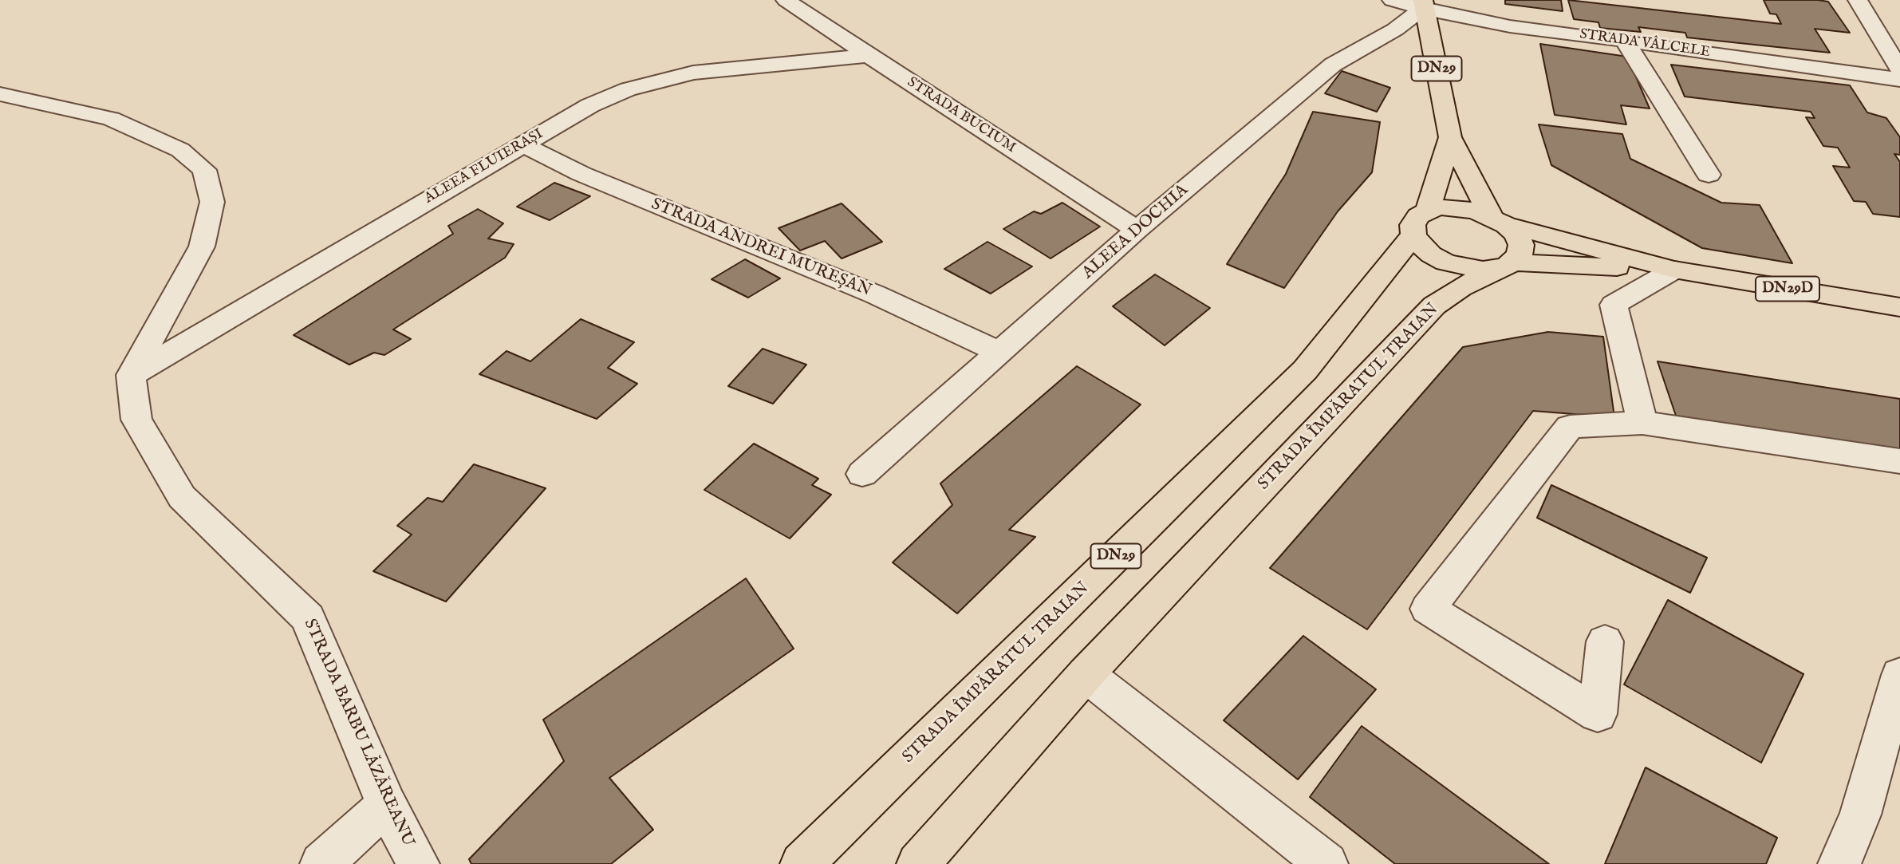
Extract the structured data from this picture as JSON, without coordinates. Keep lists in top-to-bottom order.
{
  "streets": {
    "main road": ["DN29", "DN29D", "STRADA ÎMPĂRATUL TRAIAN"],
    "street": [
      "STRADA VÂLCELE",
      "STRADA BUCIUM",
      "ALEEA FLUIERAȘI",
      "ALEEA DOCHIA",
      "STRADA ANDREI MUREȘAN",
      "STRADA BARBU LĂZĂREANU"
    ]
  },
  "crossings": [
    ["STRADA VÂLCELE", "DN29"],
    ["STRADA VÂLCELE", "ALEEA DOCHIA"],
    ["DN29", "ALEEA DOCHIA"],
    ["DN29", "DN29D"],
    ["DN29", "STRADA ÎMPĂRATUL TRAIAN"],
    ["STRADA BUCIUM", "ALEEA FLUIERAȘI"],
    ["STRADA BUCIUM", "ALEEA DOCHIA"],
    ["ALEEA FLUIERAȘI", "STRADA ANDREI MUREȘAN"],
    ["ALEEA FLUIERAȘI", "STRADA BARBU LĂZĂREANU"],
    ["ALEEA DOCHIA", "STRADA ANDREI MUREȘAN"],
    ["DN29D", "STRADA ÎMPĂRATUL TRAIAN"]
  ]
}
